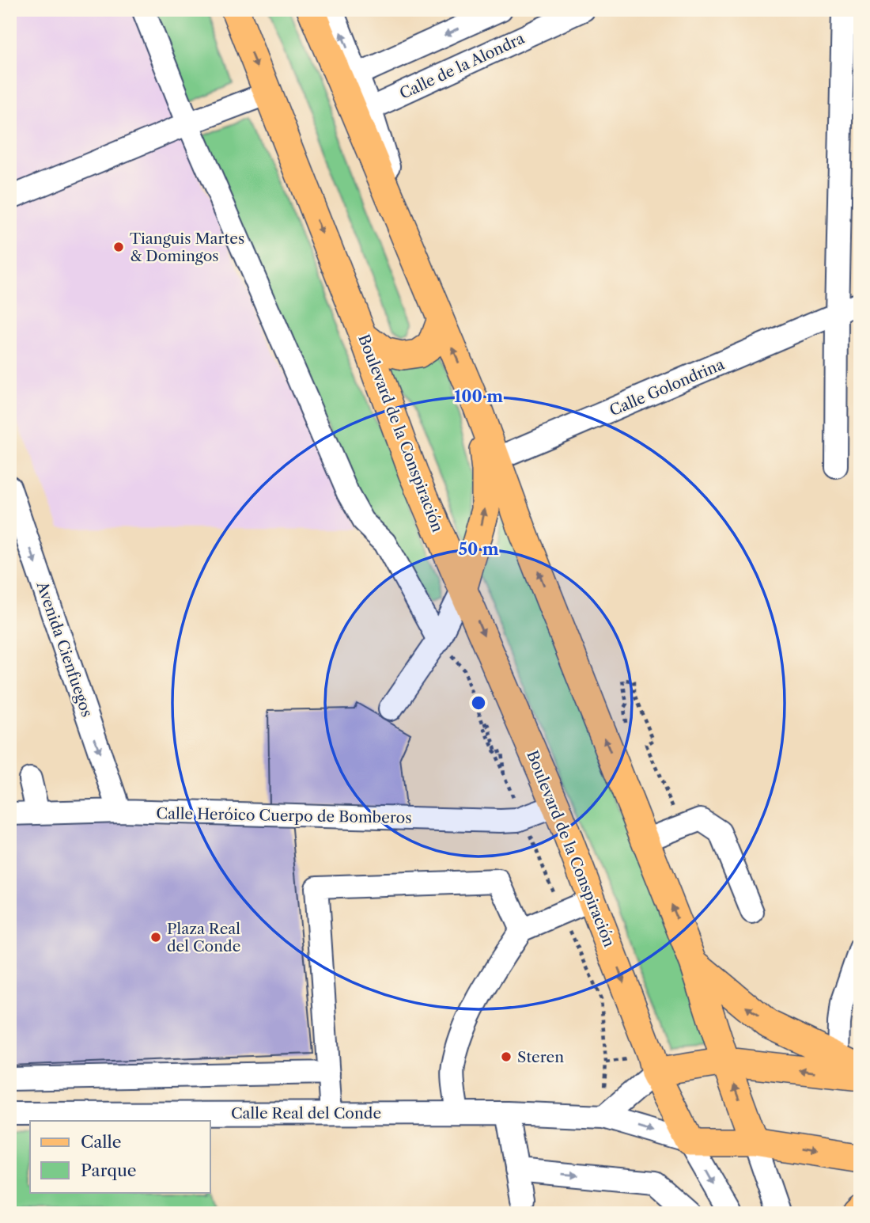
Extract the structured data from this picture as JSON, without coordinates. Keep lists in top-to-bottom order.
{
  "streets": {
    "main road": ["Boulevard de la Conspiración"],
    "street": [
      "Calle de la Alondra",
      "Calle Golondrina",
      "Avenida Cienfuegos",
      "Calle Heróico Cuerpo de Bomberos",
      "Calle Real del Conde"
    ]
  },
  "crossings": [
    ["Boulevard de la Conspiración", "Calle Heróico Cuerpo de Bomberos"],
    ["Boulevard de la Conspiración", "Calle Real del Conde"],
    ["Avenida Cienfuegos", "Calle Heróico Cuerpo de Bomberos"]
  ],
  "one_way": ["Avenida Cienfuegos"],
  "places": ["Tianguis Martes & Domingos", "Plaza Real del Conde", "Steren"],
  "legend": ["Calle", "Parque"],
  "rings": ["100 m", "50 m"]
}
